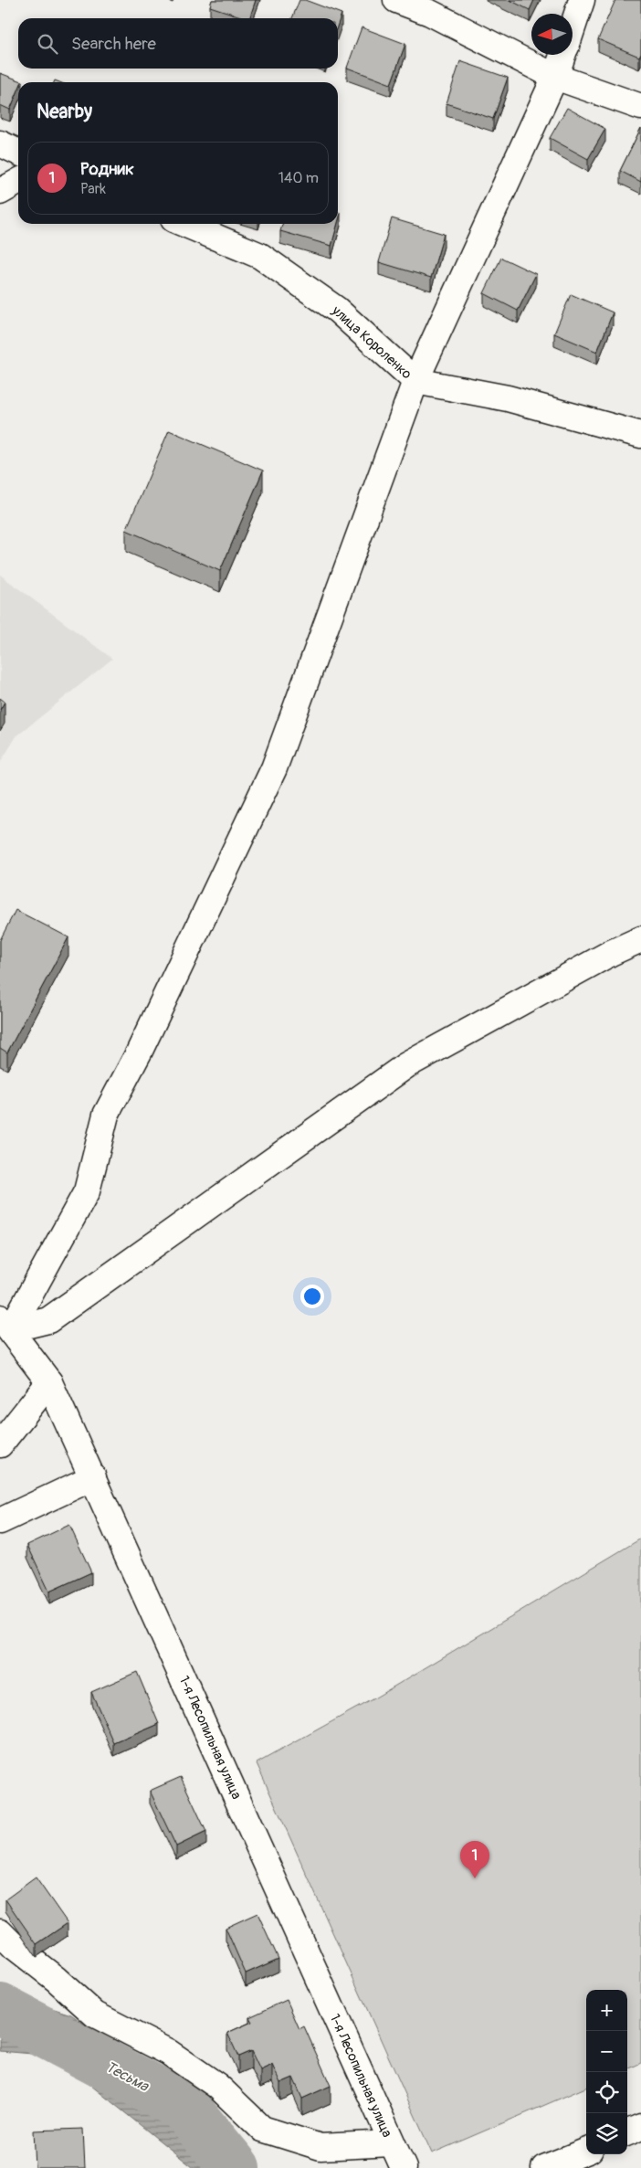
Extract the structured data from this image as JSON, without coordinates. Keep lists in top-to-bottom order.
{
  "streets": {
    "street": ["улица Короленко", "1-я Лесопильная улица"]
  },
  "water": ["Тесьма"],
  "north": "left",
  "page": {
    "search": "Search here",
    "heading": "Nearby",
    "list": [
      {
        "mark": "1",
        "name": "Родник",
        "note": "Park",
        "value": "140 m"
      }
    ],
    "pins": "1",
    "map_buttons": ["+", "−"]
  }
}
